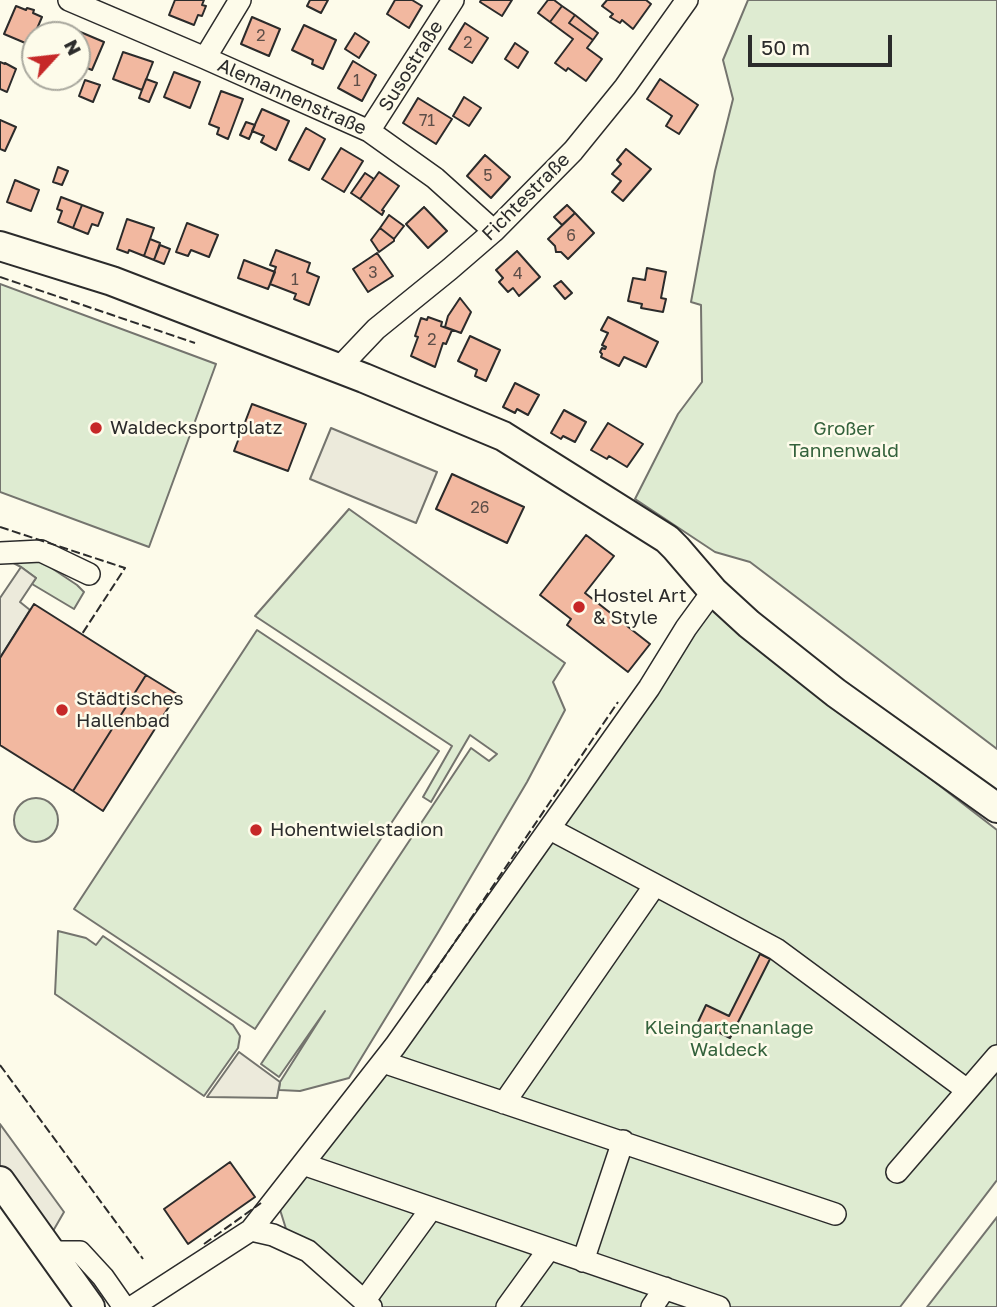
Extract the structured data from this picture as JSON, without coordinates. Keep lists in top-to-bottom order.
{
  "streets": {
    "street": ["Susostraße", "Alemannenstraße", "Fichtestraße"]
  },
  "crossings": [
    ["Susostraße", "Alemannenstraße"],
    ["Alemannenstraße", "Fichtestraße"]
  ],
  "parks": ["Großer Tannenwald", "Kleingartenanlage Waldeck"],
  "places": [
    "Waldecksportplatz",
    "Hostel Art & Style",
    "Städtisches Hallenbad",
    "Hohentwielstadion"
  ],
  "house_numbers": [
    "2",
    "2",
    "1",
    "71",
    "5",
    "6",
    "3",
    "4",
    "1",
    "2",
    "26"
  ],
  "scale_bar": "50 m",
  "north": "top right"
}
